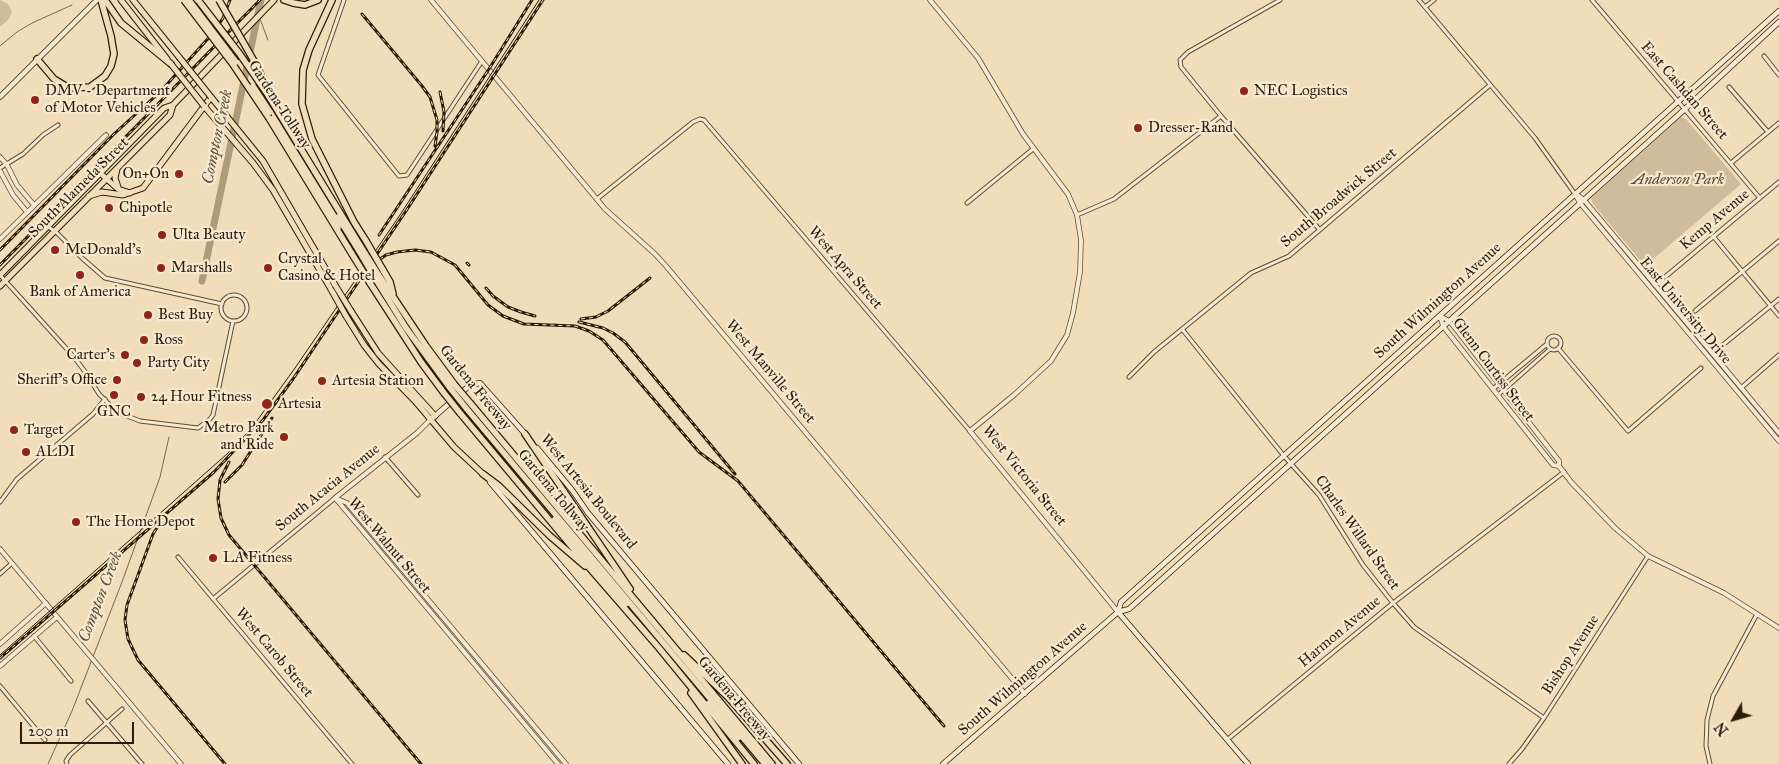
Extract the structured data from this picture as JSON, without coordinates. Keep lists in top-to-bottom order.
{
  "streets": {
    "highway": ["Gardena Tollway", "Gardena Freeway"],
    "main road": [
      "South Alameda Street",
      "South Wilmington Avenue",
      "West Victoria Street",
      "West Artesia Boulevard"
    ],
    "street": [
      "East Cashdan Street",
      "South Broadwick Street",
      "Kemp Avenue",
      "West Apra Street",
      "East University Drive",
      "Glenn Curtiss Street",
      "West Manville Street",
      "South Acacia Avenue",
      "Charles Willard Street",
      "West Walnut Street",
      "Harmon Avenue",
      "West Carob Street",
      "Bishop Avenue"
    ]
  },
  "crossings": [
    ["East Cashdan Street", "Kemp Avenue"],
    ["East Cashdan Street", "South Wilmington Avenue"],
    ["Gardena Tollway", "Gardena Freeway"],
    ["South Broadwick Street", "East University Drive"],
    ["South Broadwick Street", "Charles Willard Street"],
    ["West Apra Street", "West Manville Street"],
    ["West Apra Street", "West Victoria Street"],
    ["South Wilmington Avenue", "East University Drive"],
    ["South Wilmington Avenue", "Glenn Curtiss Street"],
    ["South Wilmington Avenue", "West Manville Street"],
    ["South Wilmington Avenue", "West Victoria Street"],
    ["South Wilmington Avenue", "Charles Willard Street"],
    ["Glenn Curtiss Street", "Harmon Avenue"],
    ["Glenn Curtiss Street", "Bishop Avenue"],
    ["West Victoria Street", "Harmon Avenue"],
    ["South Acacia Avenue", "West Artesia Boulevard"],
    ["South Acacia Avenue", "West Walnut Street"],
    ["South Acacia Avenue", "West Carob Street"],
    ["Charles Willard Street", "Harmon Avenue"],
    ["Charles Willard Street", "Bishop Avenue"]
  ],
  "water": ["Compton Creek"],
  "parks": ["Anderson Park"],
  "places": [
    "NEC Logistics",
    "DMV - Department of Motor Vehicles",
    "Dresser-Rand",
    "On+On",
    "Chipotle",
    "Ulta Beauty",
    "McDonald's",
    "Marshalls",
    "Crystal Casino & Hotel",
    "Bank of America",
    "Best Buy",
    "Ross",
    "Carter's",
    "Party City",
    "Sheriff's Office",
    "Artesia Station",
    "GNC",
    "24 Hour Fitness",
    "Artesia",
    "Target",
    "Metro Park and Ride",
    "ALDI",
    "The Home Depot",
    "LA Fitness"
  ],
  "scale_bar": "200 m",
  "north": "bottom left"
}
